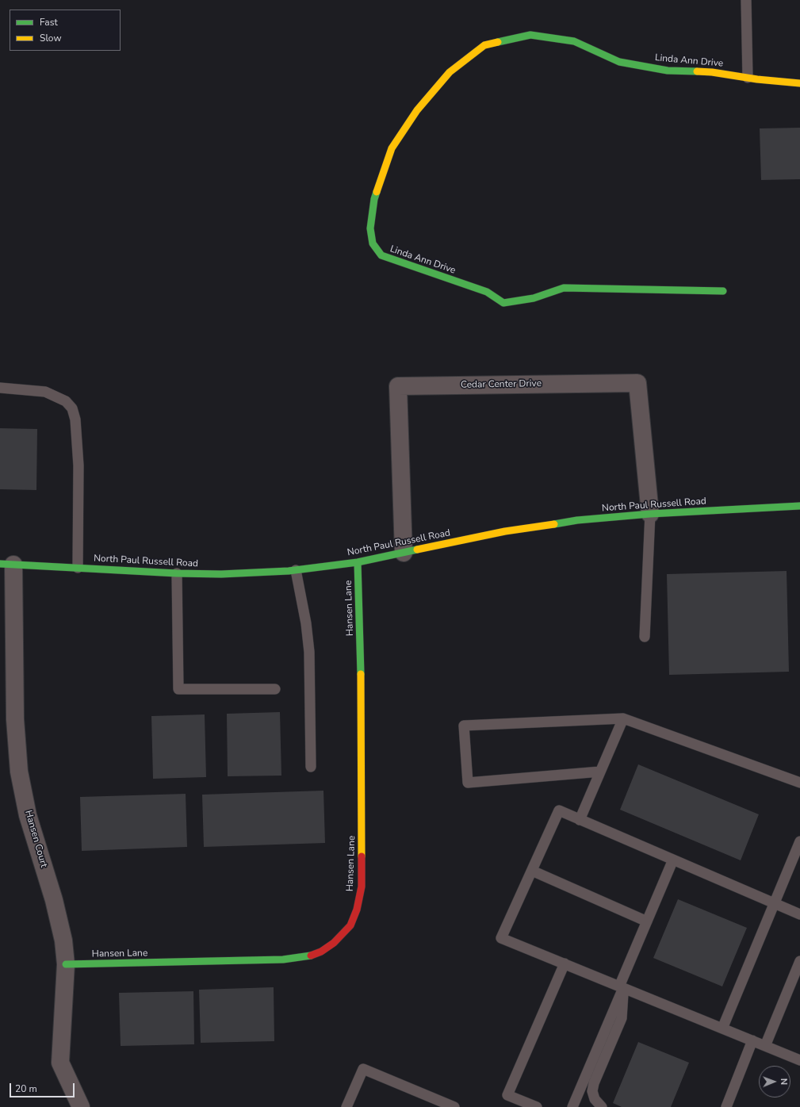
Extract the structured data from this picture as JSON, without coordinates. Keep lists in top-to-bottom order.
{
  "streets": {
    "street": [
      "Linda Ann Drive",
      "Cedar Center Drive",
      "North Paul Russell Road",
      "Hansen Lane",
      "Hansen Court"
    ]
  },
  "crossings": [
    ["Cedar Center Drive", "North Paul Russell Road"],
    ["North Paul Russell Road", "Hansen Lane"],
    ["North Paul Russell Road", "Hansen Court"],
    ["Hansen Lane", "Hansen Court"]
  ],
  "legend": ["Fast", "Slow"],
  "scale_bar": "20 m",
  "north": "right"
}
